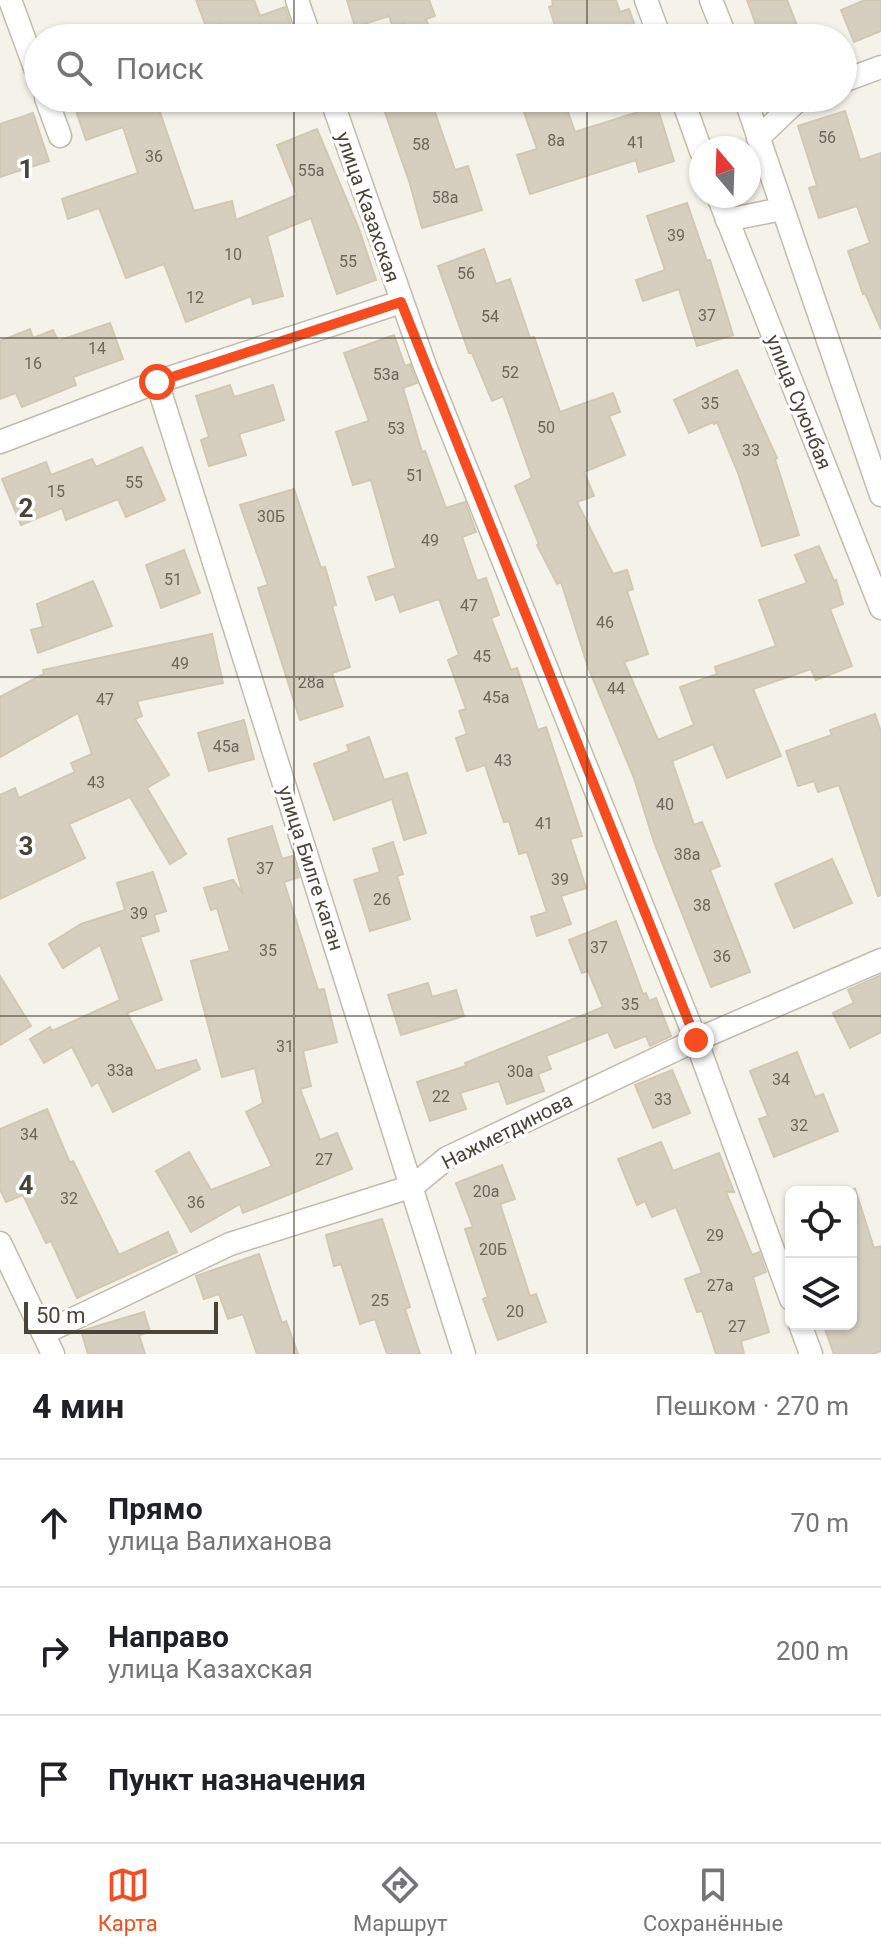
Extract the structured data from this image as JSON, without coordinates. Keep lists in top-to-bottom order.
{
  "streets": {
    "street": [
      "улица Казахская",
      "улица Суюнбая",
      "улица Билге каган",
      "Нажметдинова"
    ]
  },
  "crossings": [
    ["улица Казахская", "Нажметдинова"],
    ["улица Билге каган", "Нажметдинова"]
  ],
  "house_numbers": [
    "56",
    "8а",
    "41",
    "58",
    "36",
    "55а",
    "58а",
    "39",
    "10",
    "55",
    "56",
    "12",
    "37",
    "54",
    "14",
    "16",
    "52",
    "53а",
    "35",
    "50",
    "53",
    "33",
    "51",
    "55",
    "15",
    "30Б",
    "49",
    "51",
    "47",
    "46",
    "45",
    "49",
    "28а",
    "44",
    "45а",
    "47",
    "45а",
    "43",
    "43",
    "40",
    "41",
    "38а",
    "37",
    "39",
    "26",
    "38",
    "39",
    "37",
    "35",
    "36",
    "35",
    "31",
    "33а",
    "30а",
    "34",
    "22",
    "33",
    "32",
    "34",
    "27",
    "20а",
    "32",
    "36",
    "29",
    "20Б",
    "27а",
    "25",
    "20",
    "27"
  ],
  "scale_bar": "50 m",
  "north": "top",
  "page": {
    "search": "Поиск",
    "scale": "50 m",
    "heading": ["4 мин", "Пешком · 270 m"],
    "list": [
      ["Прямо", "улица Валиханова", "70 m"],
      ["Направо", "улица Казахская", "200 m"],
      "Пункт назначения"
    ],
    "nav": ["Карта", "Маршрут", "Сохранённые"]
  },
  "grid": {
    "rows": [
      "1",
      "2",
      "3",
      "4"
    ]
  }
}
